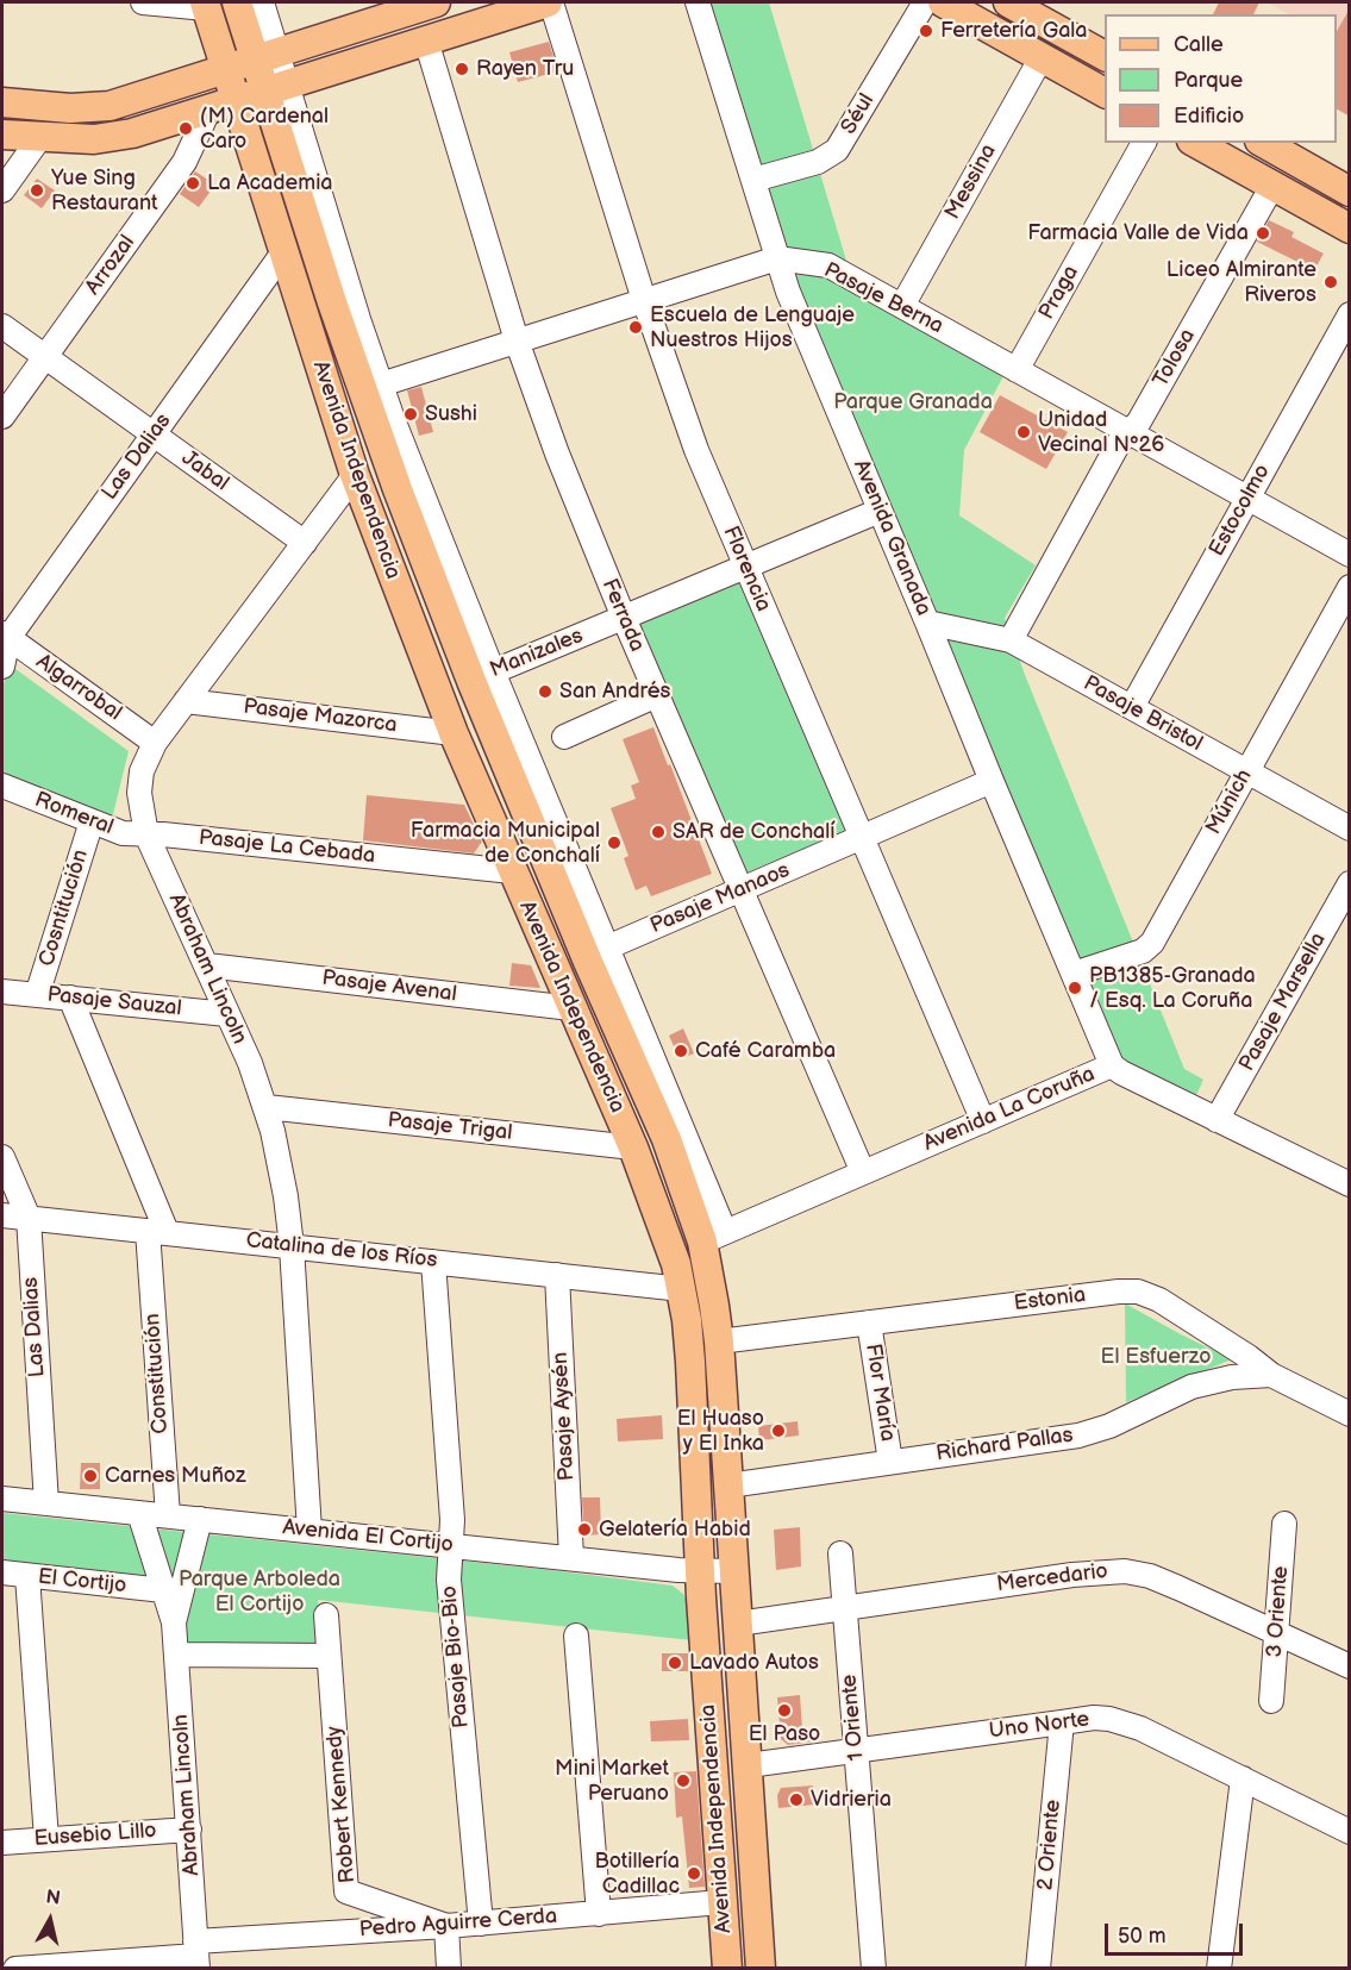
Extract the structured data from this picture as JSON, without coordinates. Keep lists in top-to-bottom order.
{
  "streets": {
    "main road": ["Avenida Independencia"],
    "street": [
      "Séul",
      "Messina",
      "Arrozal",
      "Praga",
      "Pasaje Berna",
      "Tolosa",
      "Las Dalias",
      "Jabal",
      "Estocolmo",
      "Avenida Granada",
      "Florencia",
      "Ferrada",
      "Manizales",
      "Algarrobal",
      "Pasaje Bristol",
      "Pasaje Mazorca",
      "Múnich",
      "Romeral",
      "Pasaje La Cebada",
      "Pasaje Manaos",
      "Cosntitución",
      "Abraham Lincoln",
      "Pasaje Avenal",
      "Pasaje Sauzal",
      "Pasaje Marsella",
      "Avenida La Coruña",
      "Pasaje Trigal",
      "Catalina de los Ríos",
      "Estonia",
      "Constitución",
      "Flor María",
      "Pasaje Aysén",
      "Richard Pallas",
      "Avenida El Cortijo",
      "Mercedario",
      "El Cortijo",
      "3 Oriente",
      "Pasaje Bio-Bio",
      "1 Oriente",
      "Uno Norte",
      "Robert Kennedy",
      "Eusebio Lillo",
      "2 Oriente",
      "Pedro Aguirre Cerda"
    ]
  },
  "crossings": [
    ["Séul", "Avenida Granada"],
    ["Messina", "Pasaje Berna"],
    ["Arrozal", "Avenida Independencia"],
    ["Arrozal", "Jabal"],
    ["Praga", "Pasaje Berna"],
    ["Pasaje Berna", "Tolosa"],
    ["Pasaje Berna", "Avenida Independencia"],
    ["Pasaje Berna", "Estocolmo"],
    ["Pasaje Berna", "Avenida Granada"],
    ["Pasaje Berna", "Florencia"],
    ["Pasaje Berna", "Ferrada"],
    ["Tolosa", "Pasaje Bristol"],
    ["Las Dalias", "Avenida Independencia"],
    ["Las Dalias", "Jabal"],
    ["Las Dalias", "Algarrobal"],
    ["Las Dalias", "Catalina de los Ríos"],
    ["Las Dalias", "Avenida El Cortijo"],
    ["Avenida Independencia", "Manizales"],
    ["Avenida Independencia", "Pasaje Mazorca"],
    ["Avenida Independencia", "Pasaje La Cebada"],
    ["Avenida Independencia", "Pasaje Manaos"],
    ["Avenida Independencia", "Abraham Lincoln"],
    ["Avenida Independencia", "Pasaje Avenal"],
    ["Avenida Independencia", "Avenida La Coruña"],
    ["Avenida Independencia", "Pasaje Trigal"],
    ["Avenida Independencia", "Catalina de los Ríos"],
    ["Avenida Independencia", "Estonia"],
    ["Avenida Independencia", "Richard Pallas"],
    ["Avenida Independencia", "Avenida El Cortijo"],
    ["Avenida Independencia", "Mercedario"],
    ["Avenida Independencia", "Uno Norte"],
    ["Avenida Independencia", "Pedro Aguirre Cerda"],
    ["Jabal", "Abraham Lincoln"],
    ["Estocolmo", "Pasaje Bristol"],
    ["Avenida Granada", "Manizales"],
    ["Avenida Granada", "Pasaje Bristol"],
    ["Avenida Granada", "Múnich"],
    ["Avenida Granada", "Pasaje Manaos"],
    ["Avenida Granada", "Avenida La Coruña"],
    ["Florencia", "Manizales"],
    ["Florencia", "Pasaje Manaos"],
    ["Florencia", "Avenida La Coruña"],
    ["Ferrada", "Manizales"],
    ["Ferrada", "Pasaje Manaos"],
    ["Ferrada", "Avenida La Coruña"],
    ["Algarrobal", "Abraham Lincoln"],
    ["Pasaje Bristol", "Múnich"],
    ["Pasaje Mazorca", "Abraham Lincoln"],
    ["Romeral", "Pasaje La Cebada"],
    ["Romeral", "Cosntitución"],
    ["Romeral", "Abraham Lincoln"],
    ["Pasaje La Cebada", "Abraham Lincoln"],
    ["Cosntitución", "Pasaje Sauzal"],
    ["Abraham Lincoln", "Pasaje Avenal"],
    ["Abraham Lincoln", "Pasaje Sauzal"],
    ["Abraham Lincoln", "Pasaje Trigal"],
    ["Abraham Lincoln", "Catalina de los Ríos"],
    ["Abraham Lincoln", "Avenida El Cortijo"],
    ["Abraham Lincoln", "El Cortijo"],
    ["Abraham Lincoln", "Eusebio Lillo"],
    ["Abraham Lincoln", "Pedro Aguirre Cerda"],
    ["Pasaje Sauzal", "Constitución"],
    ["Pasaje Marsella", "Avenida La Coruña"],
    ["Catalina de los Ríos", "Constitución"],
    ["Catalina de los Ríos", "Pasaje Aysén"],
    ["Catalina de los Ríos", "Pasaje Bio-Bio"],
    ["Estonia", "Flor María"],
    ["Estonia", "Richard Pallas"],
    ["Constitución", "Avenida El Cortijo"],
    ["Flor María", "Richard Pallas"],
    ["Pasaje Aysén", "Avenida El Cortijo"],
    ["Avenida El Cortijo", "Pasaje Bio-Bio"],
    ["Mercedario", "3 Oriente"],
    ["Mercedario", "1 Oriente"],
    ["Pasaje Bio-Bio", "Pedro Aguirre Cerda"],
    ["1 Oriente", "Uno Norte"],
    ["Uno Norte", "2 Oriente"],
    ["Robert Kennedy", "Pedro Aguirre Cerda"]
  ],
  "parks": ["Parque Granada", "El Esfuerzo", "Parque Arboleda El Cortijo"],
  "places": [
    "Ferretería Gala",
    "Rayen Tru",
    "(M) Cardenal Caro",
    "La Academia",
    "Yue Sing Restaurant",
    "Farmacia Valle de Vida",
    "Liceo Almirante Riveros",
    "Escuela de Lenguaje Nuestros Hijos",
    "Sushi",
    "Unidad Vecinal Nº26",
    "San Andrés",
    "SAR de Conchalí",
    "Farmacia Municipal de Conchalí",
    "PB1385-Granada / Esq. La Coruña",
    "Café Caramba",
    "El Huaso y El Inka",
    "Carnes Muñoz",
    "Gelatería Habid",
    "Lavado Autos",
    "El Paso",
    "Mini Market Peruano",
    "Vidrieria",
    "Botillería Cadillac"
  ],
  "legend": ["Calle", "Parque", "Edificio"],
  "scale_bar": "50 m",
  "north": "top"
}
